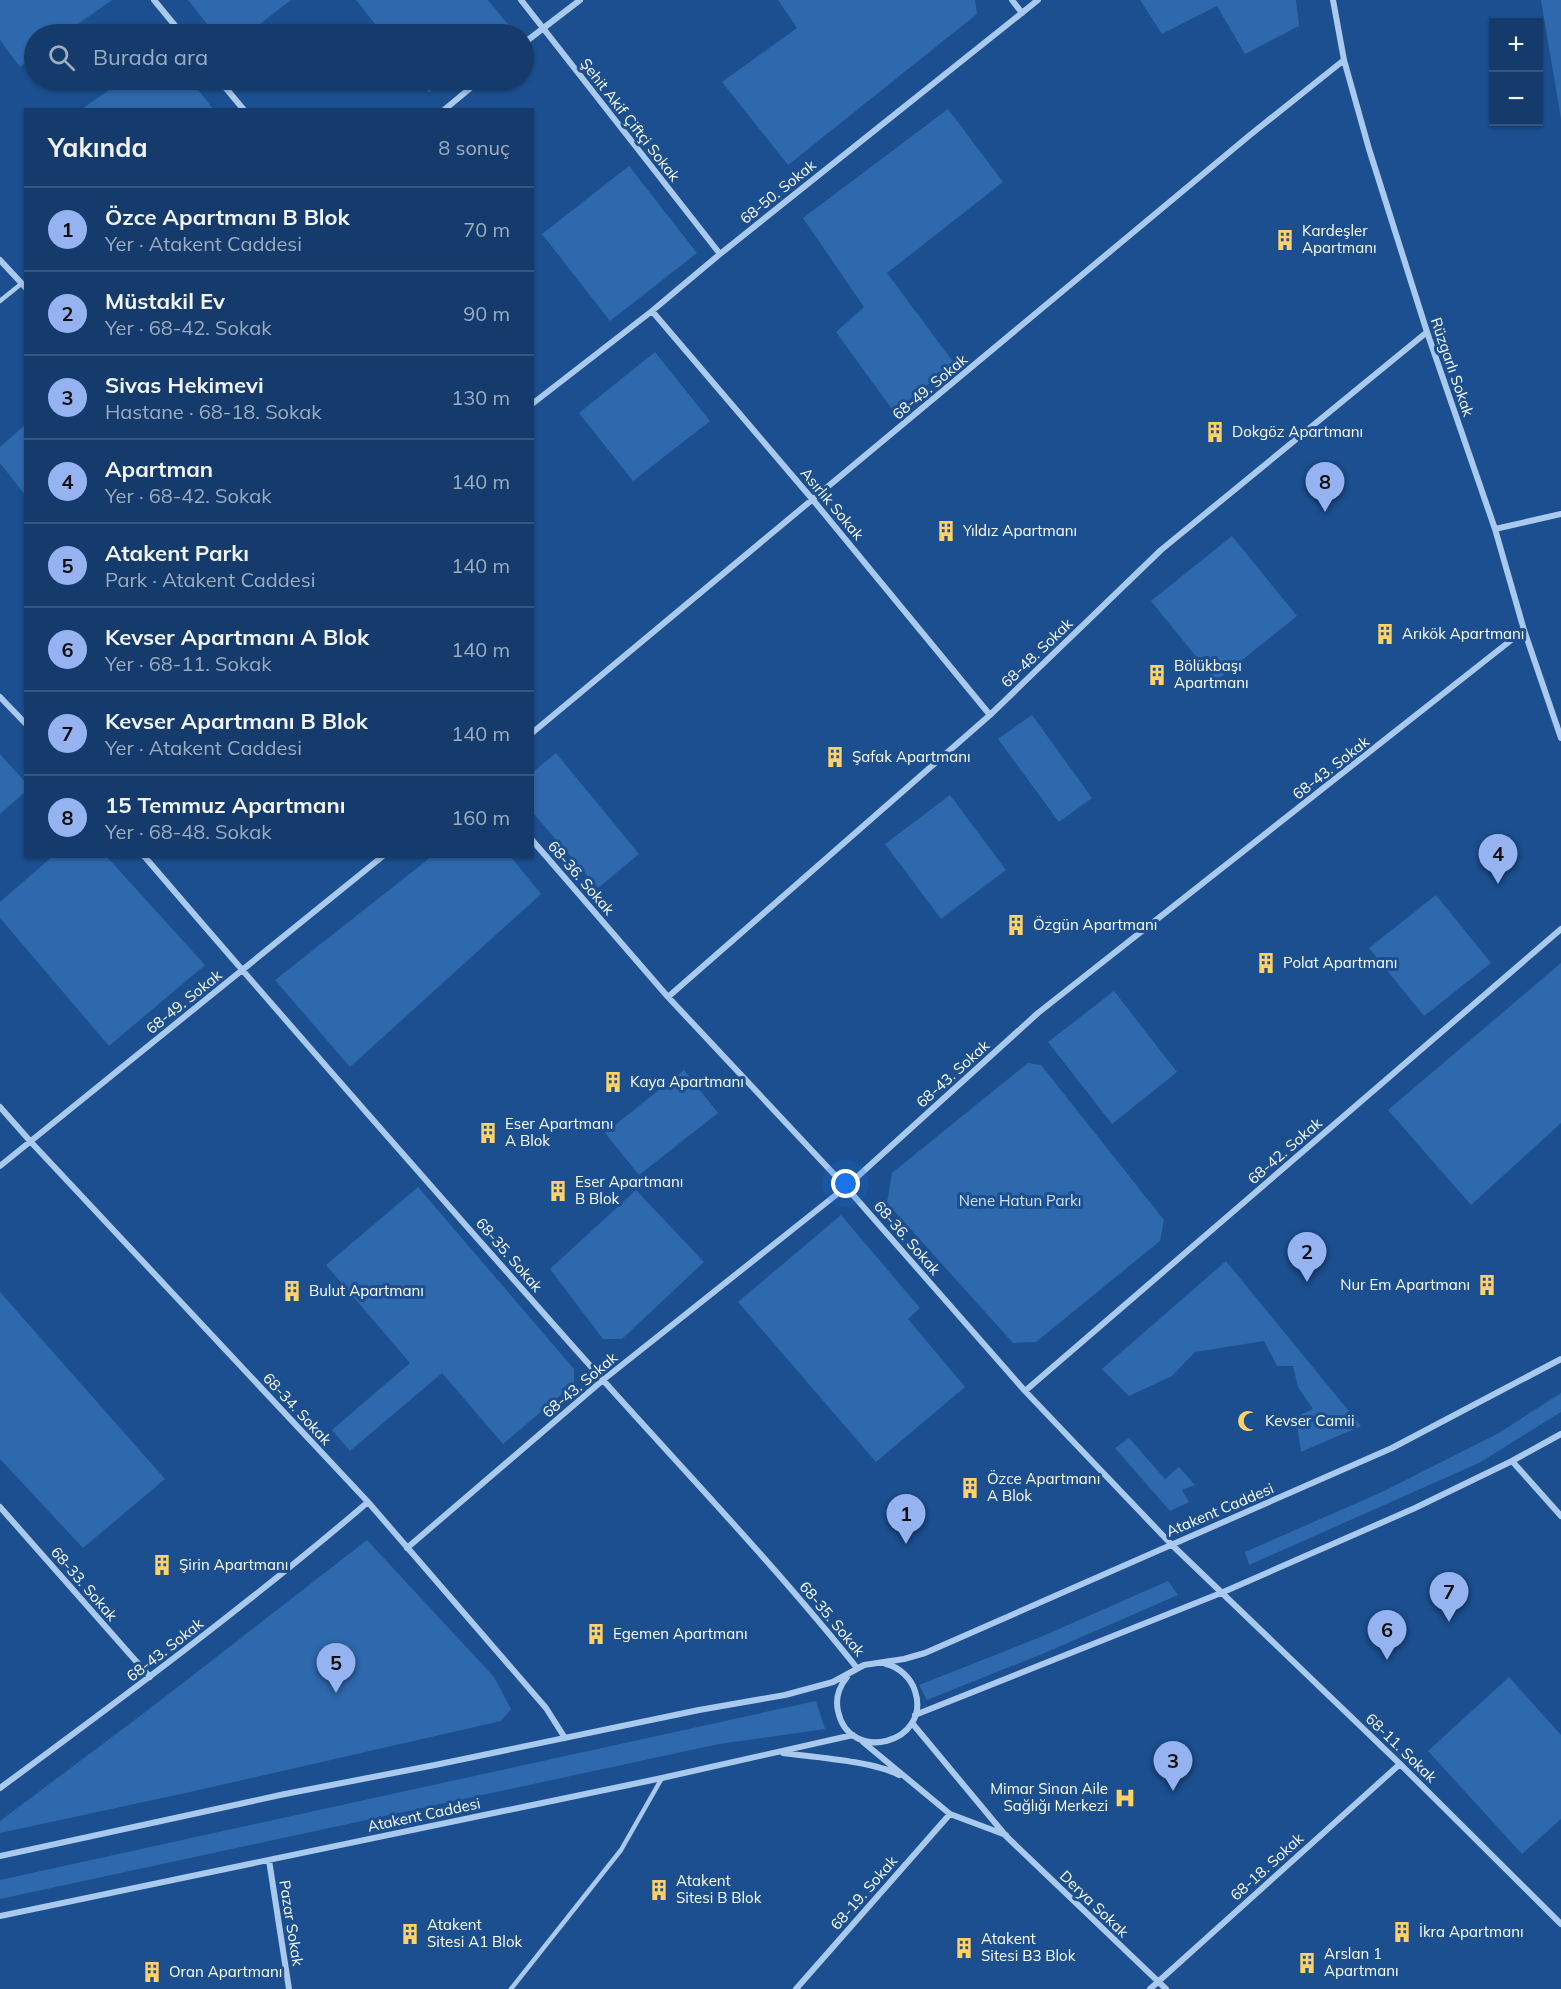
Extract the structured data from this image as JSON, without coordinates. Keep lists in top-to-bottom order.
{
  "streets": {
    "street": [
      "Şehit Akif Çiftçi Sokak",
      "68-50. Sokak",
      "Rüzgarlı Sokak",
      "68-49. Sokak",
      "Asırlık Sokak",
      "68-48. Sokak",
      "68-43. Sokak",
      "68-36. Sokak",
      "68-42. Sokak",
      "68-35. Sokak",
      "68-34. Sokak",
      "Atakent Caddesi",
      "68-33. Sokak",
      "68-11. Sokak",
      "68-18. Sokak",
      "68-19. Sokak",
      "Derya Sokak",
      "Pazar Sokak"
    ]
  },
  "crossings": [
    ["Şehit Akif Çiftçi Sokak", "68-50. Sokak"],
    ["68-50. Sokak", "Asırlık Sokak"],
    ["Rüzgarlı Sokak", "68-49. Sokak"],
    ["Rüzgarlı Sokak", "68-48. Sokak"],
    ["Rüzgarlı Sokak", "68-43. Sokak"],
    ["68-49. Sokak", "Asırlık Sokak"],
    ["68-49. Sokak", "68-35. Sokak"],
    ["68-49. Sokak", "68-34. Sokak"],
    ["Asırlık Sokak", "68-48. Sokak"],
    ["68-48. Sokak", "68-36. Sokak"],
    ["68-43. Sokak", "68-36. Sokak"],
    ["68-43. Sokak", "68-35. Sokak"],
    ["68-43. Sokak", "68-34. Sokak"],
    ["68-43. Sokak", "68-33. Sokak"],
    ["68-36. Sokak", "68-42. Sokak"],
    ["68-36. Sokak", "Atakent Caddesi"],
    ["68-36. Sokak", "68-11. Sokak"],
    ["68-35. Sokak", "Atakent Caddesi"],
    ["68-35. Sokak", "Derya Sokak"],
    ["68-34. Sokak", "Atakent Caddesi"],
    ["Atakent Caddesi", "Derya Sokak"],
    ["Atakent Caddesi", "Pazar Sokak"],
    ["68-11. Sokak", "68-18. Sokak"],
    ["68-18. Sokak", "Derya Sokak"],
    ["68-19. Sokak", "Derya Sokak"]
  ],
  "parks": ["Nene Hatun Parkı"],
  "places": {
    "building": [
      "Kardeşler Apartmanı",
      "Dokgöz Apartmanı",
      "Yıldız Apartmanı",
      "Arıkök Apartmanı",
      "Bölükbaşı Apartmanı",
      "Şafak Apartmanı",
      "Özgün Apartmanı",
      "Polat Apartmanı",
      "Kaya Apartmanı",
      "Eser Apartmanı A Blok",
      "Eser Apartmanı B Blok",
      "Nur Em Apartmanı",
      "Bulut Apartmanı",
      "Özce Apartmanı A Blok",
      "Şirin Apartmanı",
      "Egemen Apartmanı",
      "Atakent Sitesi B Blok",
      "İkra Apartmanı",
      "Atakent Sitesi A1 Blok",
      "Atakent Sitesi B3 Blok",
      "Arslan 1 Apartmanı",
      "Oran Apartmanı"
    ],
    "mosque": ["Kevser Camii"],
    "hospital": ["Mimar Sinan Aile Sağlığı Merkezi"]
  },
  "page": {
    "map_buttons": ["+", "−"],
    "search": "Burada ara",
    "heading": ["Yakında", "8 sonuç"],
    "list": [
      {
        "mark": "1",
        "name": "Özce Apartmanı B Blok",
        "note": "Yer · Atakent Caddesi",
        "value": "70 m"
      },
      {
        "mark": "2",
        "name": "Müstakil Ev",
        "note": "Yer · 68-42. Sokak",
        "value": "90 m"
      },
      {
        "mark": "3",
        "name": "Sivas Hekimevi",
        "note": "Hastane · 68-18. Sokak",
        "value": "130 m"
      },
      {
        "mark": "4",
        "name": "Apartman",
        "note": "Yer · 68-42. Sokak",
        "value": "140 m"
      },
      {
        "mark": "5",
        "name": "Atakent Parkı",
        "note": "Park · Atakent Caddesi",
        "value": "140 m"
      },
      {
        "mark": "6",
        "name": "Kevser Apartmanı A Blok",
        "note": "Yer · 68-11. Sokak",
        "value": "140 m"
      },
      {
        "mark": "7",
        "name": "Kevser Apartmanı B Blok",
        "note": "Yer · Atakent Caddesi",
        "value": "140 m"
      },
      {
        "mark": "8",
        "name": "15 Temmuz Apartmanı",
        "note": "Yer · 68-48. Sokak",
        "value": "160 m"
      }
    ],
    "pins": [
      "8",
      "4",
      "2",
      "1",
      "7",
      "6",
      "5",
      "3"
    ]
  }
}
